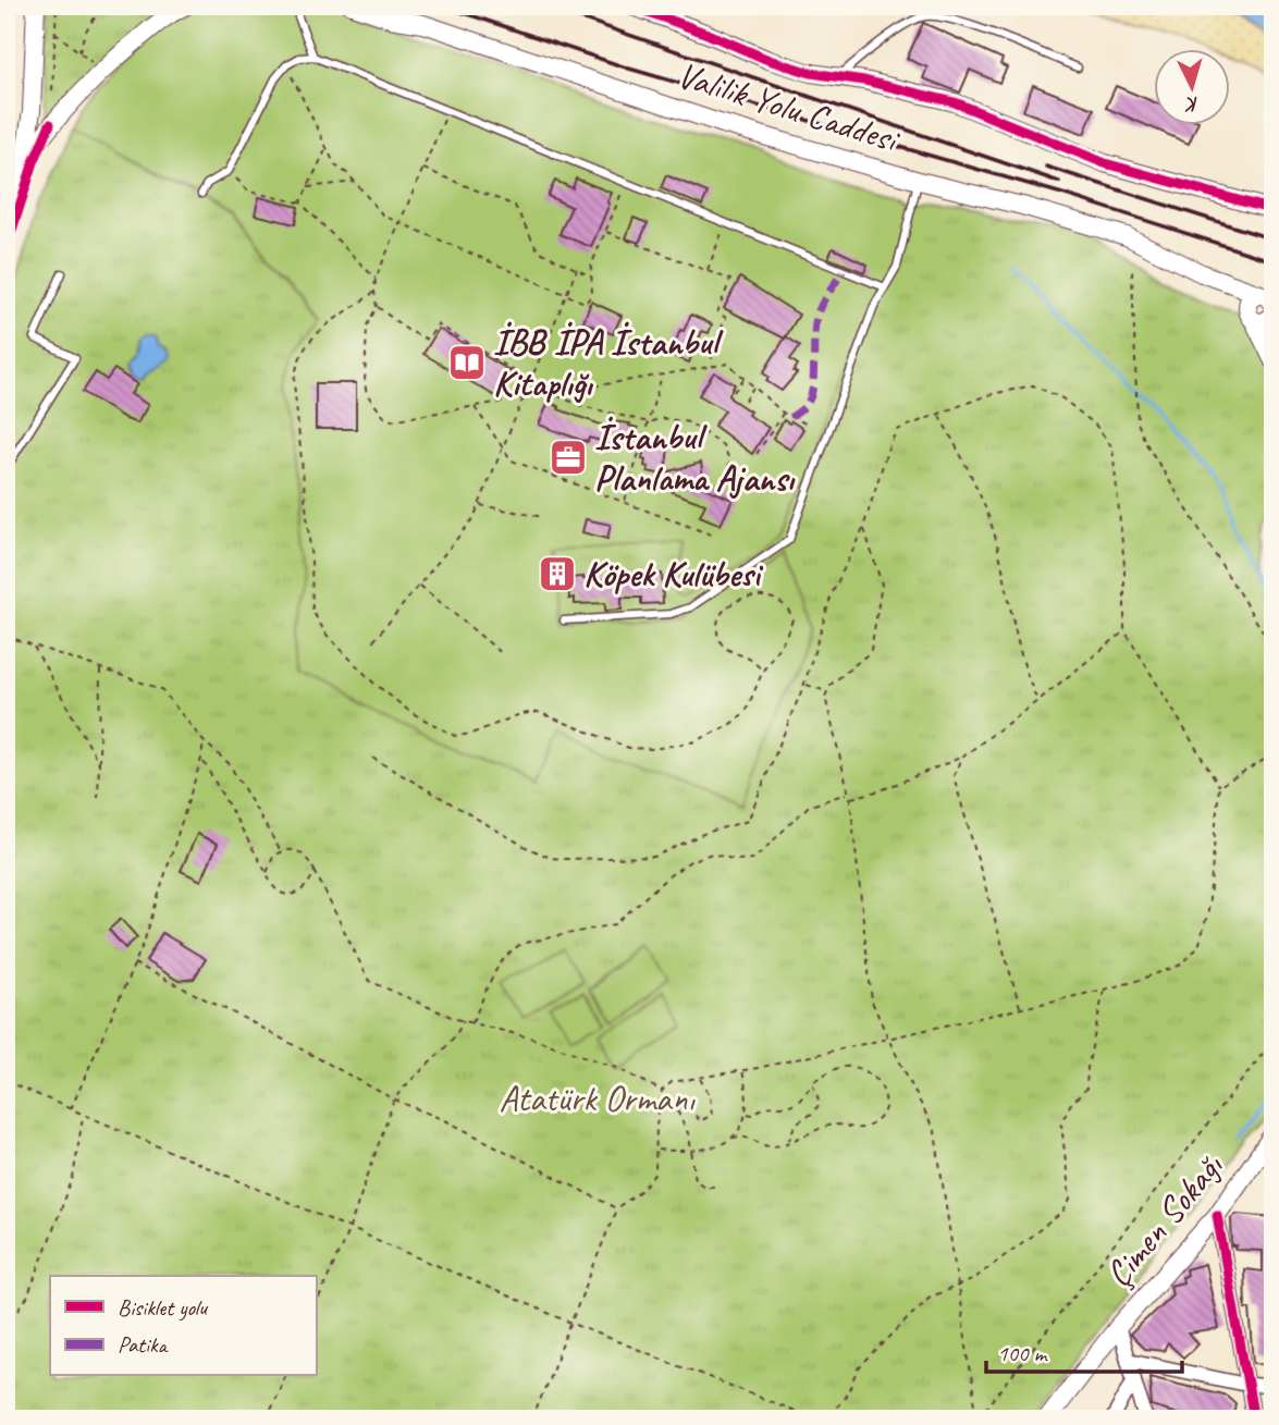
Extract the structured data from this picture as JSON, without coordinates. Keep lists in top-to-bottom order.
{
  "streets": {
    "main road": ["Valilik Yolu Caddesi", "Çimen Sokağı"]
  },
  "parks": ["Atatürk Ormanı"],
  "places": {
    "library": ["İBB İPA İstanbul Kitaplığı"],
    "office": ["İstanbul Planlama Ajansı"],
    "building": ["Köpek Kulübesi"]
  },
  "legend": ["Bisiklet yolu", "Patika"],
  "scale_bar": "100 m",
  "north": "bottom"
}
